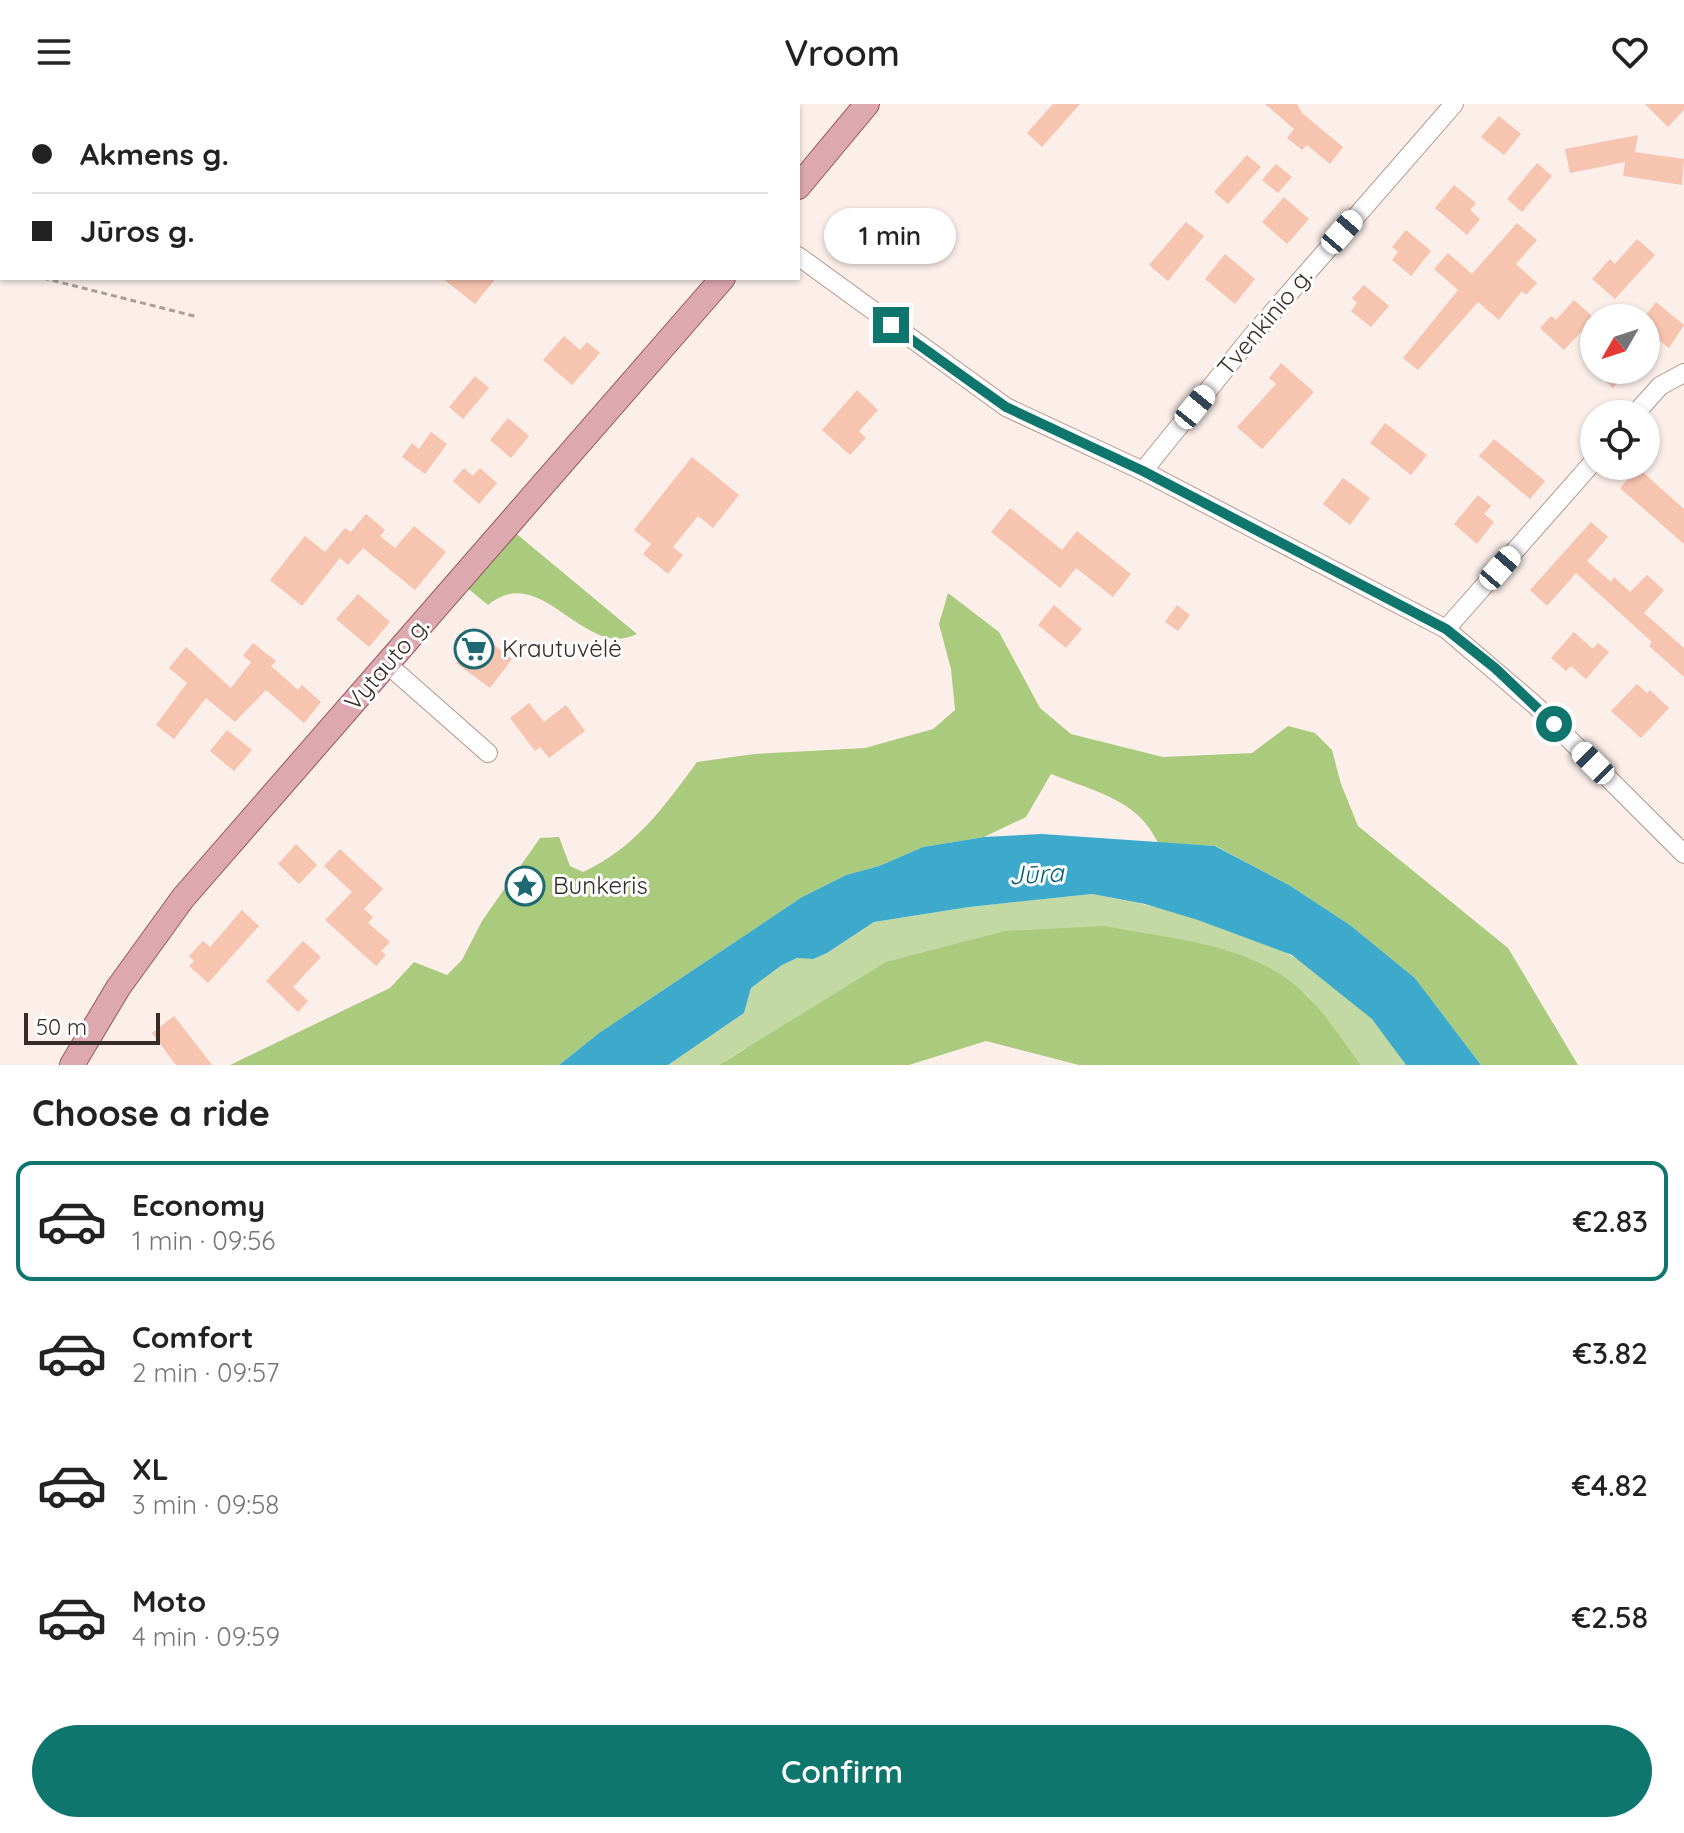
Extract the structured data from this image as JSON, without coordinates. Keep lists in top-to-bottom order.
{
  "streets": {
    "main road": ["Vytauto g."],
    "street": ["Tvenkinio g."]
  },
  "water": ["Jūra"],
  "places": {
    "supermarket": ["Krautuvėlė"],
    "place": ["Bunkeris"]
  },
  "scale_bar": "50 m",
  "north": "bottom left",
  "page": {
    "header": "Vroom",
    "banner": ["Akmens g.", "Jūros g."],
    "bubble": "1 min",
    "scale": "50 m",
    "heading": "Choose a ride",
    "list": [
      {
        "name": "Economy",
        "note": "1 min · 09:56",
        "value": "€2.83"
      },
      {
        "name": "Comfort",
        "note": "2 min · 09:57",
        "value": "€3.82"
      },
      {
        "name": "XL",
        "note": "3 min · 09:58",
        "value": "€4.82"
      },
      {
        "name": "Moto",
        "note": "4 min · 09:59",
        "value": "€2.58"
      }
    ],
    "buttons": "Confirm"
  }
}
